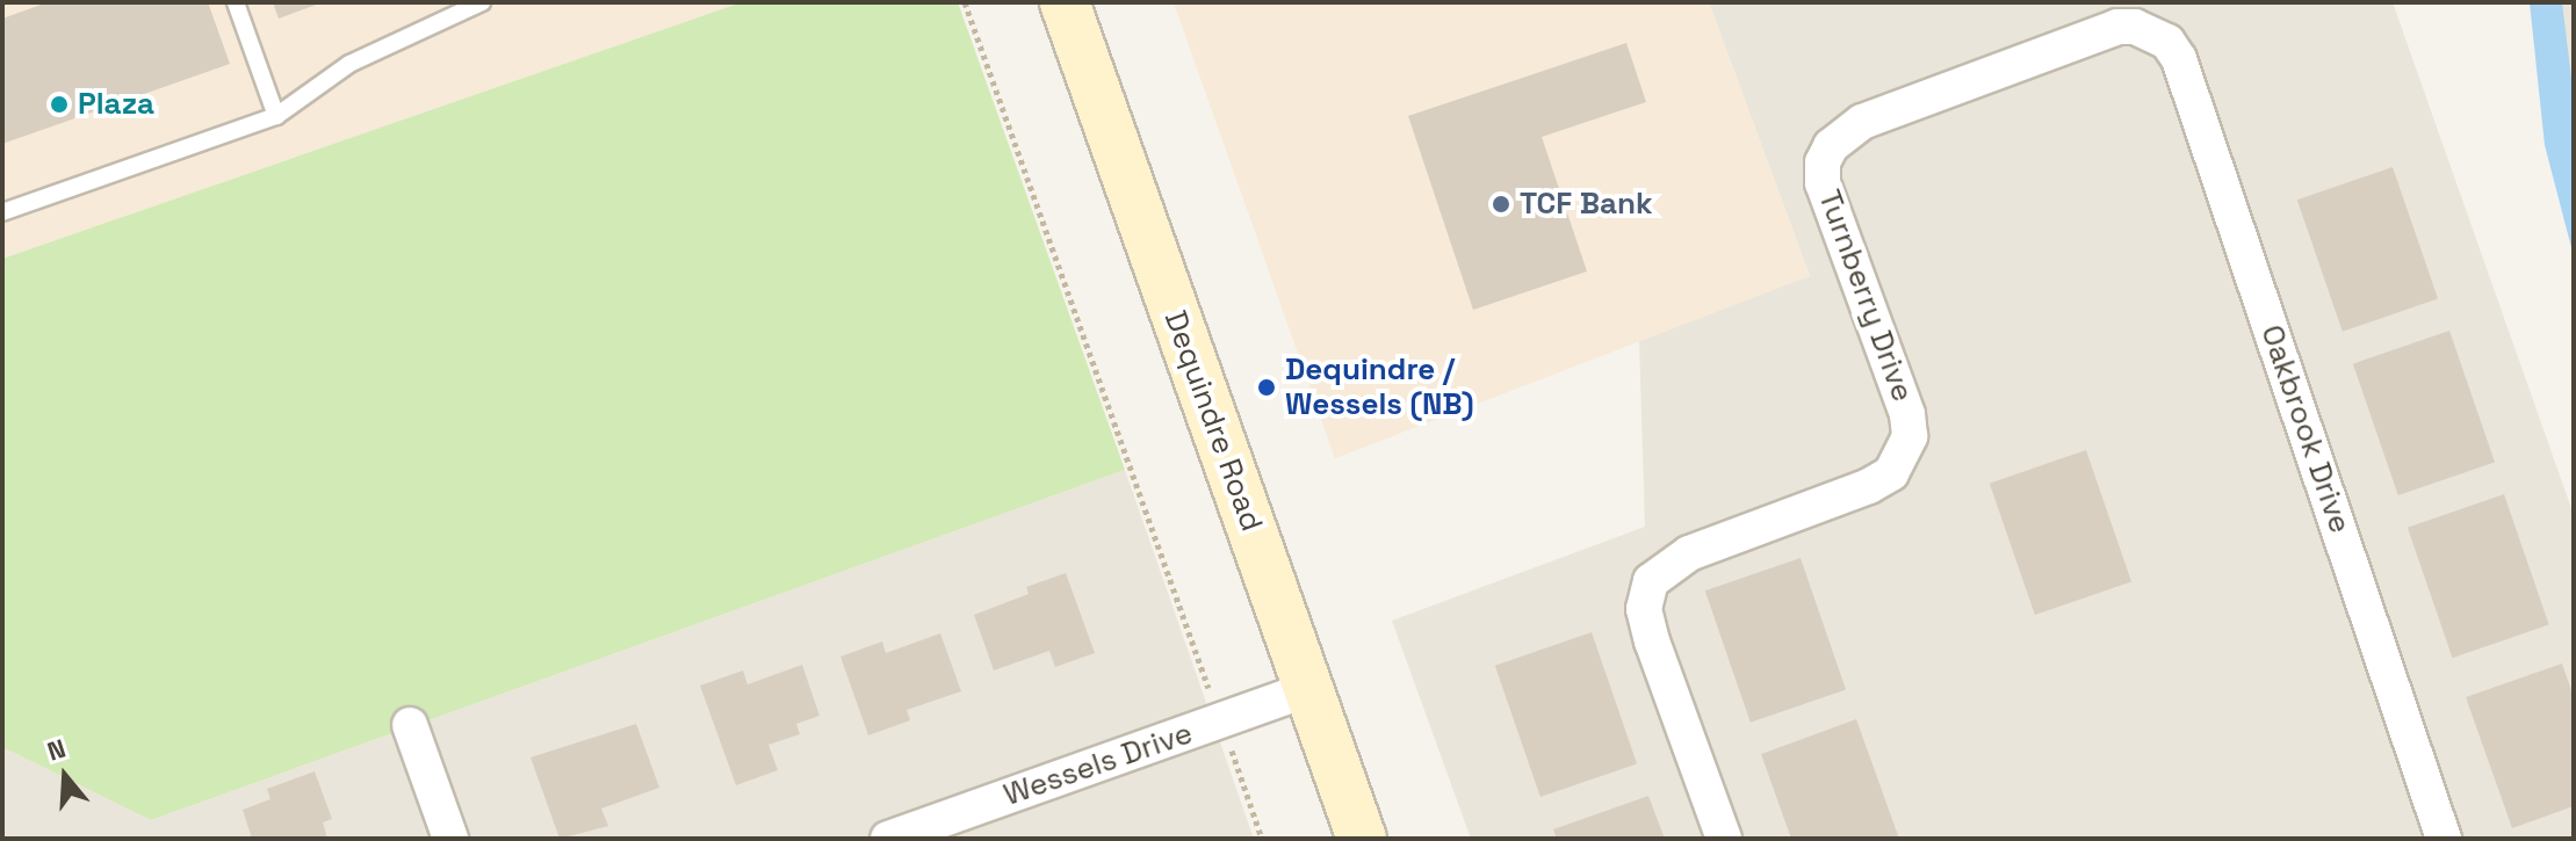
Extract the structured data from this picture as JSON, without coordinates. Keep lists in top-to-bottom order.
{
  "streets": {
    "main road": ["Dequindre Road"],
    "street": ["Turnberry Drive", "Oakbrook Drive", "Wessels Drive"]
  },
  "crossings": [
    ["Turnberry Drive", "Oakbrook Drive"],
    ["Dequindre Road", "Wessels Drive"]
  ],
  "places": ["Plaza", "TCF Bank", "Dequindre / Wessels (NB)"],
  "north": "top"
}
